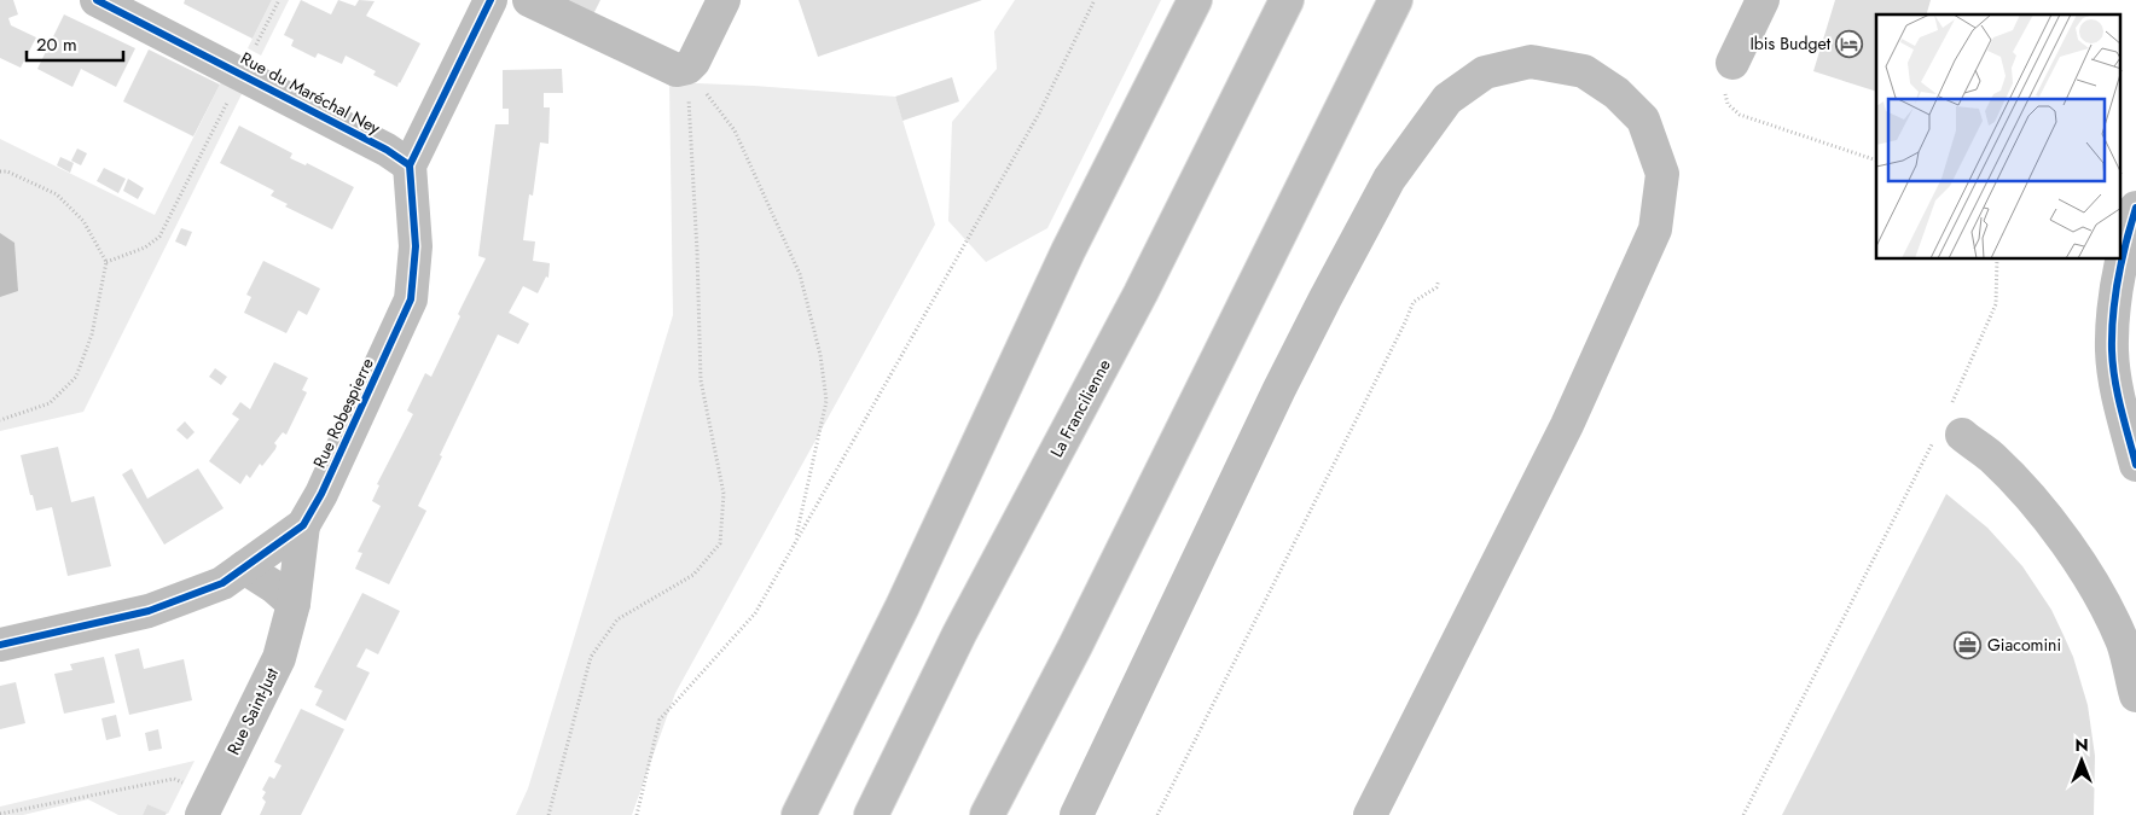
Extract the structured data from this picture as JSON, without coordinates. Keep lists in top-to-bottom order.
{
  "streets": {
    "main road": [
      "Rue du Maréchal Ney",
      "La Francilienne",
      "Rue Robespierre",
      "Rue Saint-Just"
    ]
  },
  "crossings": [
    ["Rue du Maréchal Ney", "Rue Robespierre"],
    ["Rue Robespierre", "Rue Saint-Just"]
  ],
  "places": {
    "hotel": ["Ibis Budget"],
    "office": ["Giacomini"]
  },
  "scale_bar": "20 m",
  "north": "top"
}
